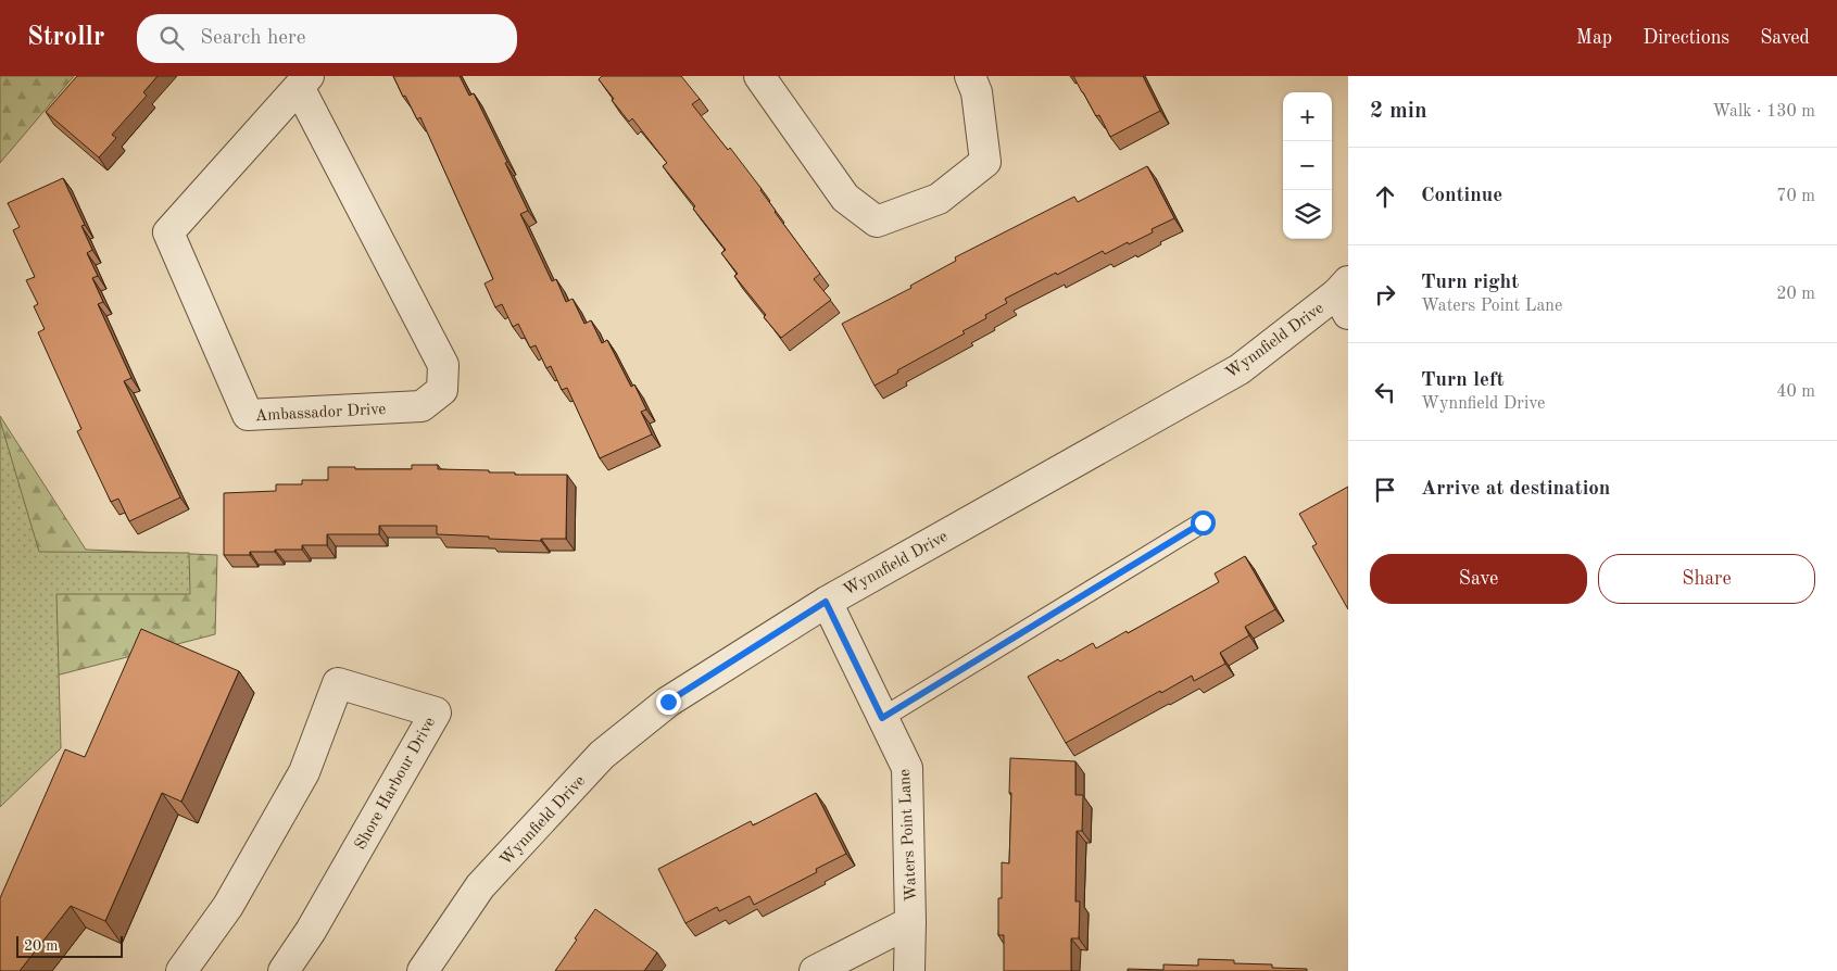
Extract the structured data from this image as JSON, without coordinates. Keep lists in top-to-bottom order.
{
  "streets": {
    "street": [
      "Wynnfield Drive",
      "Ambassador Drive",
      "Shore Harbour Drive",
      "Waters Point Lane"
    ]
  },
  "crossings": [
    ["Wynnfield Drive", "Waters Point Lane"]
  ],
  "scale_bar": "20 m",
  "page": {
    "header": "Strollr",
    "search": "Search here",
    "nav": ["Map", "Directions", "Saved"],
    "heading": ["2 min", "Walk · 130 m"],
    "map_buttons": ["+", "−"],
    "list": [
      ["Continue", "70 m"],
      ["Turn right", "Waters Point Lane", "20 m"],
      ["Turn left", "Wynnfield Drive", "40 m"],
      "Arrive at destination"
    ],
    "buttons": ["Save", "Share"],
    "scale": "20 m"
  }
}
